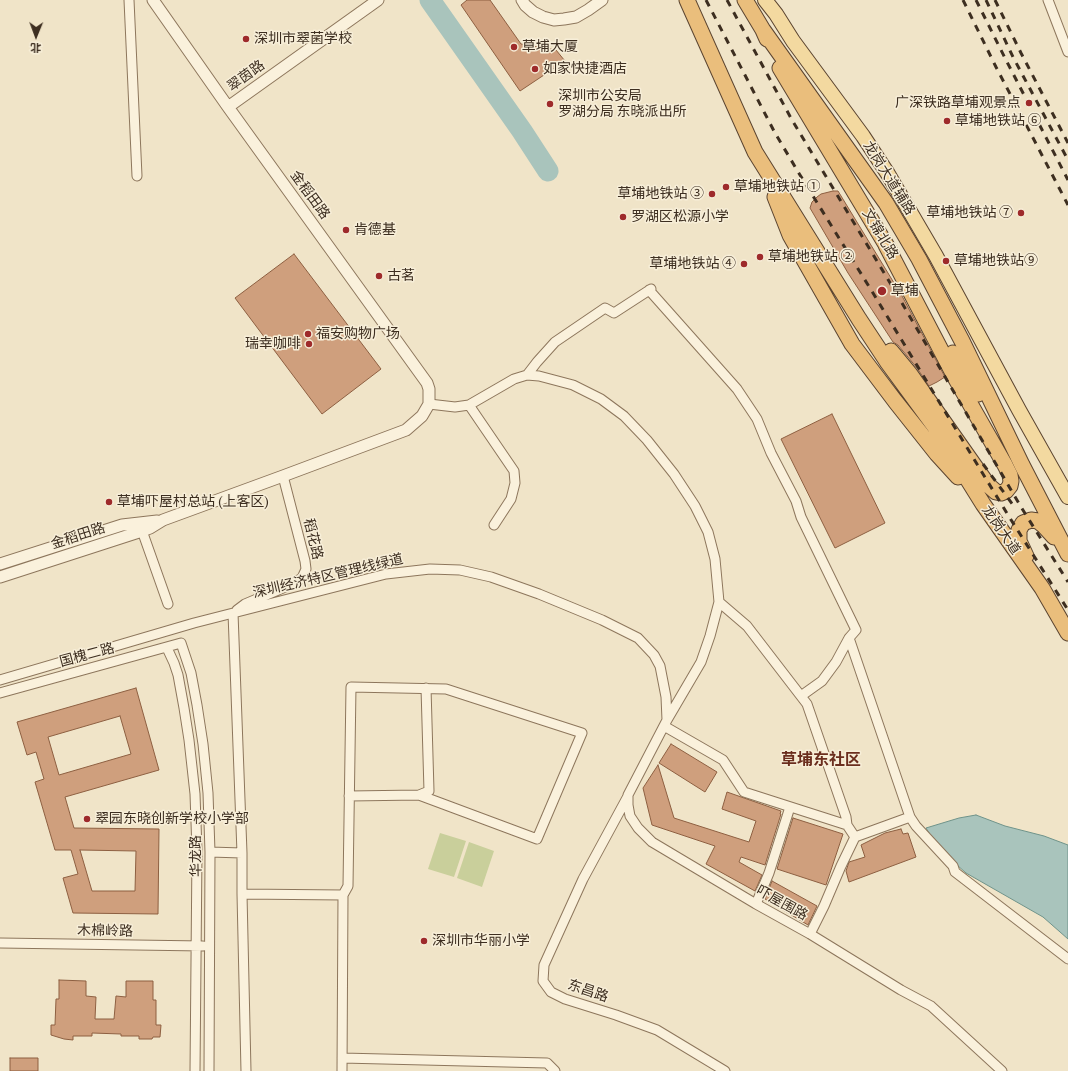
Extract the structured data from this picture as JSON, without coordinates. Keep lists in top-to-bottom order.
{
  "streets": {
    "highway": ["文锦北路", "龙岗大道"],
    "main road": ["龙岗大道辅路"],
    "street": [
      "翠茵路",
      "金稻田路",
      "稻花路",
      "深圳经济特区管理线绿道",
      "国槐二路",
      "华龙路",
      "吓屋围路",
      "木棉岭路",
      "东昌路"
    ]
  },
  "crossings": [
    ["翠茵路", "金稻田路"],
    ["金稻田路", "稻花路"],
    ["稻花路", "深圳经济特区管理线绿道"],
    ["国槐二路", "华龙路"],
    ["华龙路", "木棉岭路"],
    ["吓屋围路", "东昌路"]
  ],
  "districts": ["草埔东社区"],
  "places": [
    "深圳市翠菌学校",
    "草埔大厦",
    "如家快捷酒店",
    "广深铁路草埔观景点",
    "深圳市公安局 罗湖分局 东晓派出所",
    "草埔地铁站 ⑥",
    "草埔地铁站 ①",
    "草埔地铁站 ③",
    "草埔地铁站 ⑦",
    "罗湖区松源小学",
    "肯德基",
    "草埔地铁站 ②",
    "草埔地铁站⑨",
    "草埔地铁站 ④",
    "古茗",
    "草埔",
    "福安购物广场",
    "瑞幸咖啡",
    "草埔吓屋村总站 (上客区)",
    "翠园东晓创新学校小学部",
    "深圳市华丽小学"
  ],
  "north": "bottom"
}
